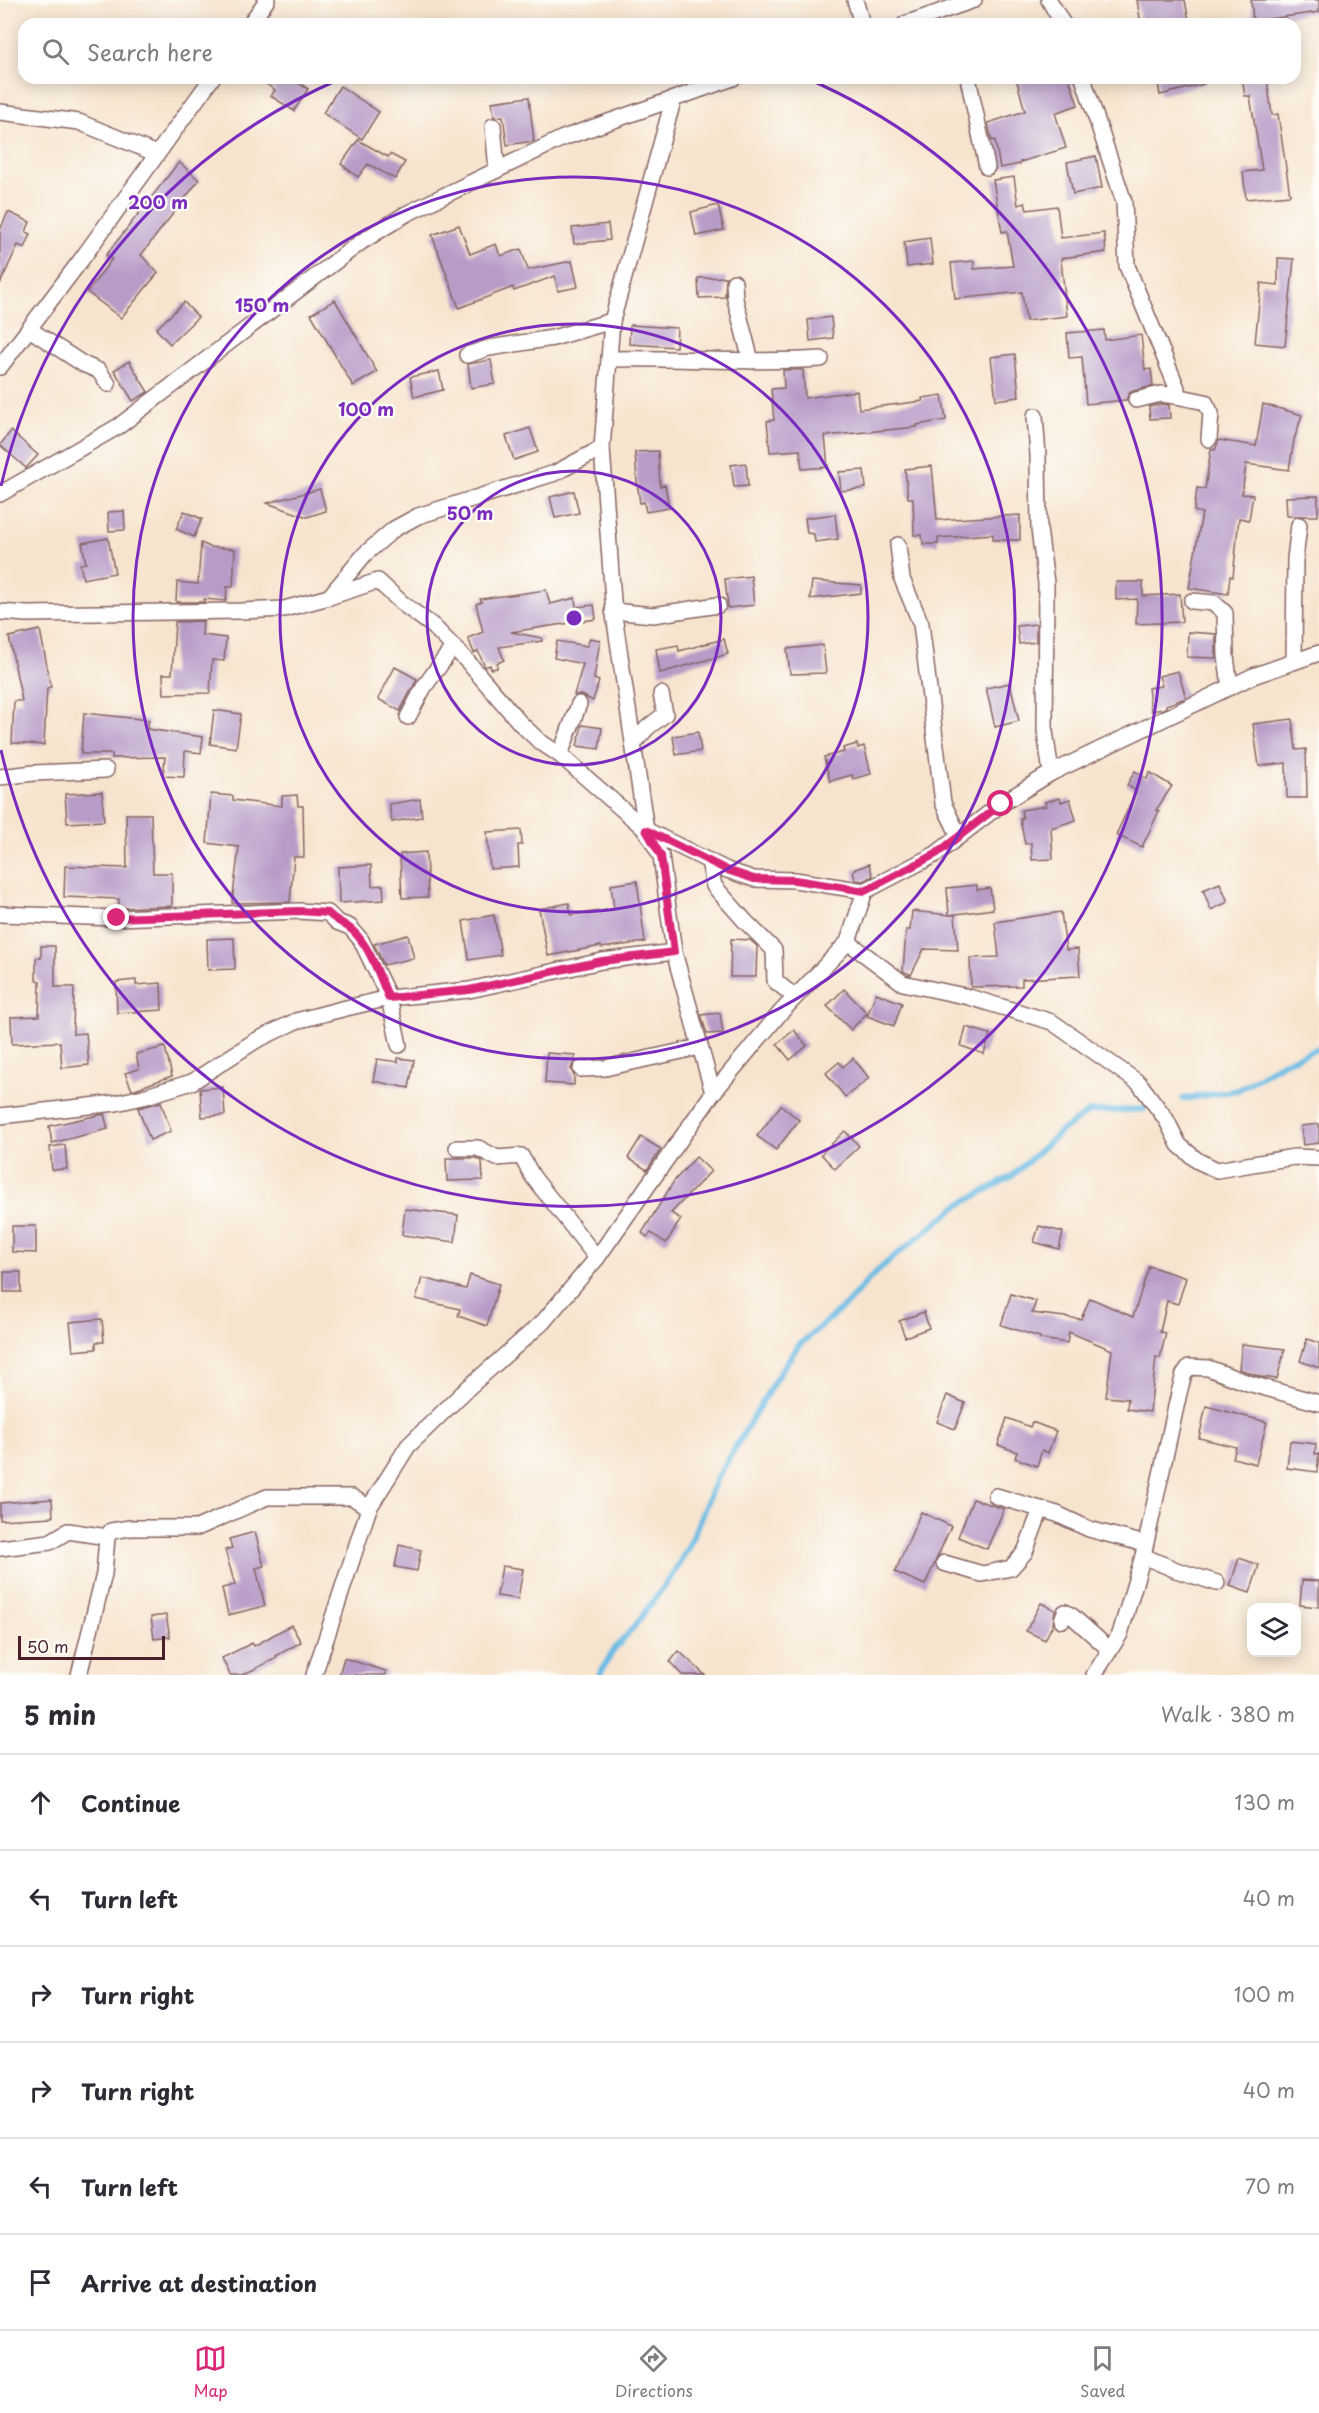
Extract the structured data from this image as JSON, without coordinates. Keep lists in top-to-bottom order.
{
  "scale_bar": "50 m",
  "page": {
    "search": "Search here",
    "scale": "50 m",
    "heading": ["5 min", "Walk · 380 m"],
    "list": [
      ["Continue", "130 m"],
      ["Turn left", "40 m"],
      ["Turn right", "100 m"],
      ["Turn right", "40 m"],
      ["Turn left", "70 m"],
      "Arrive at destination"
    ],
    "nav": ["Map", "Directions", "Saved"]
  },
  "rings": [
    "200 m",
    "150 m",
    "100 m",
    "50 m"
  ]
}
